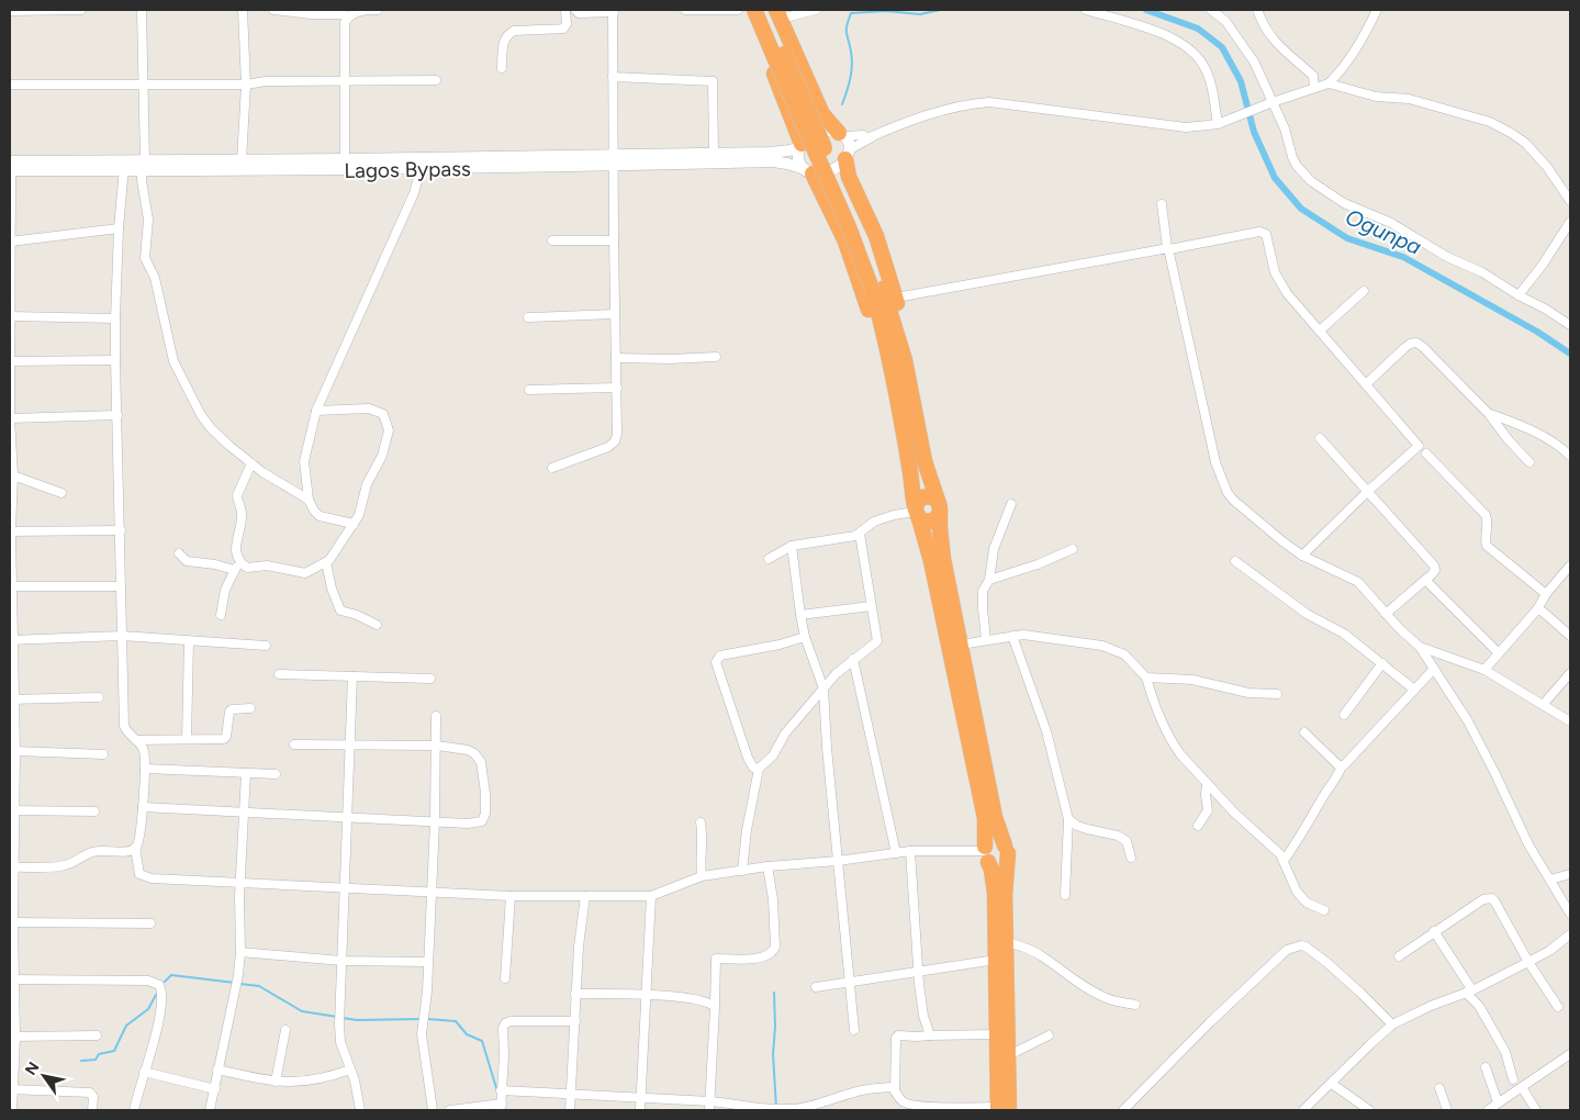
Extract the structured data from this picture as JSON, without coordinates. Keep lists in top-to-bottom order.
{
  "streets": {
    "main road": ["Lagos Bypass"]
  },
  "water": ["Ogunpa"],
  "north": "top left"
}
